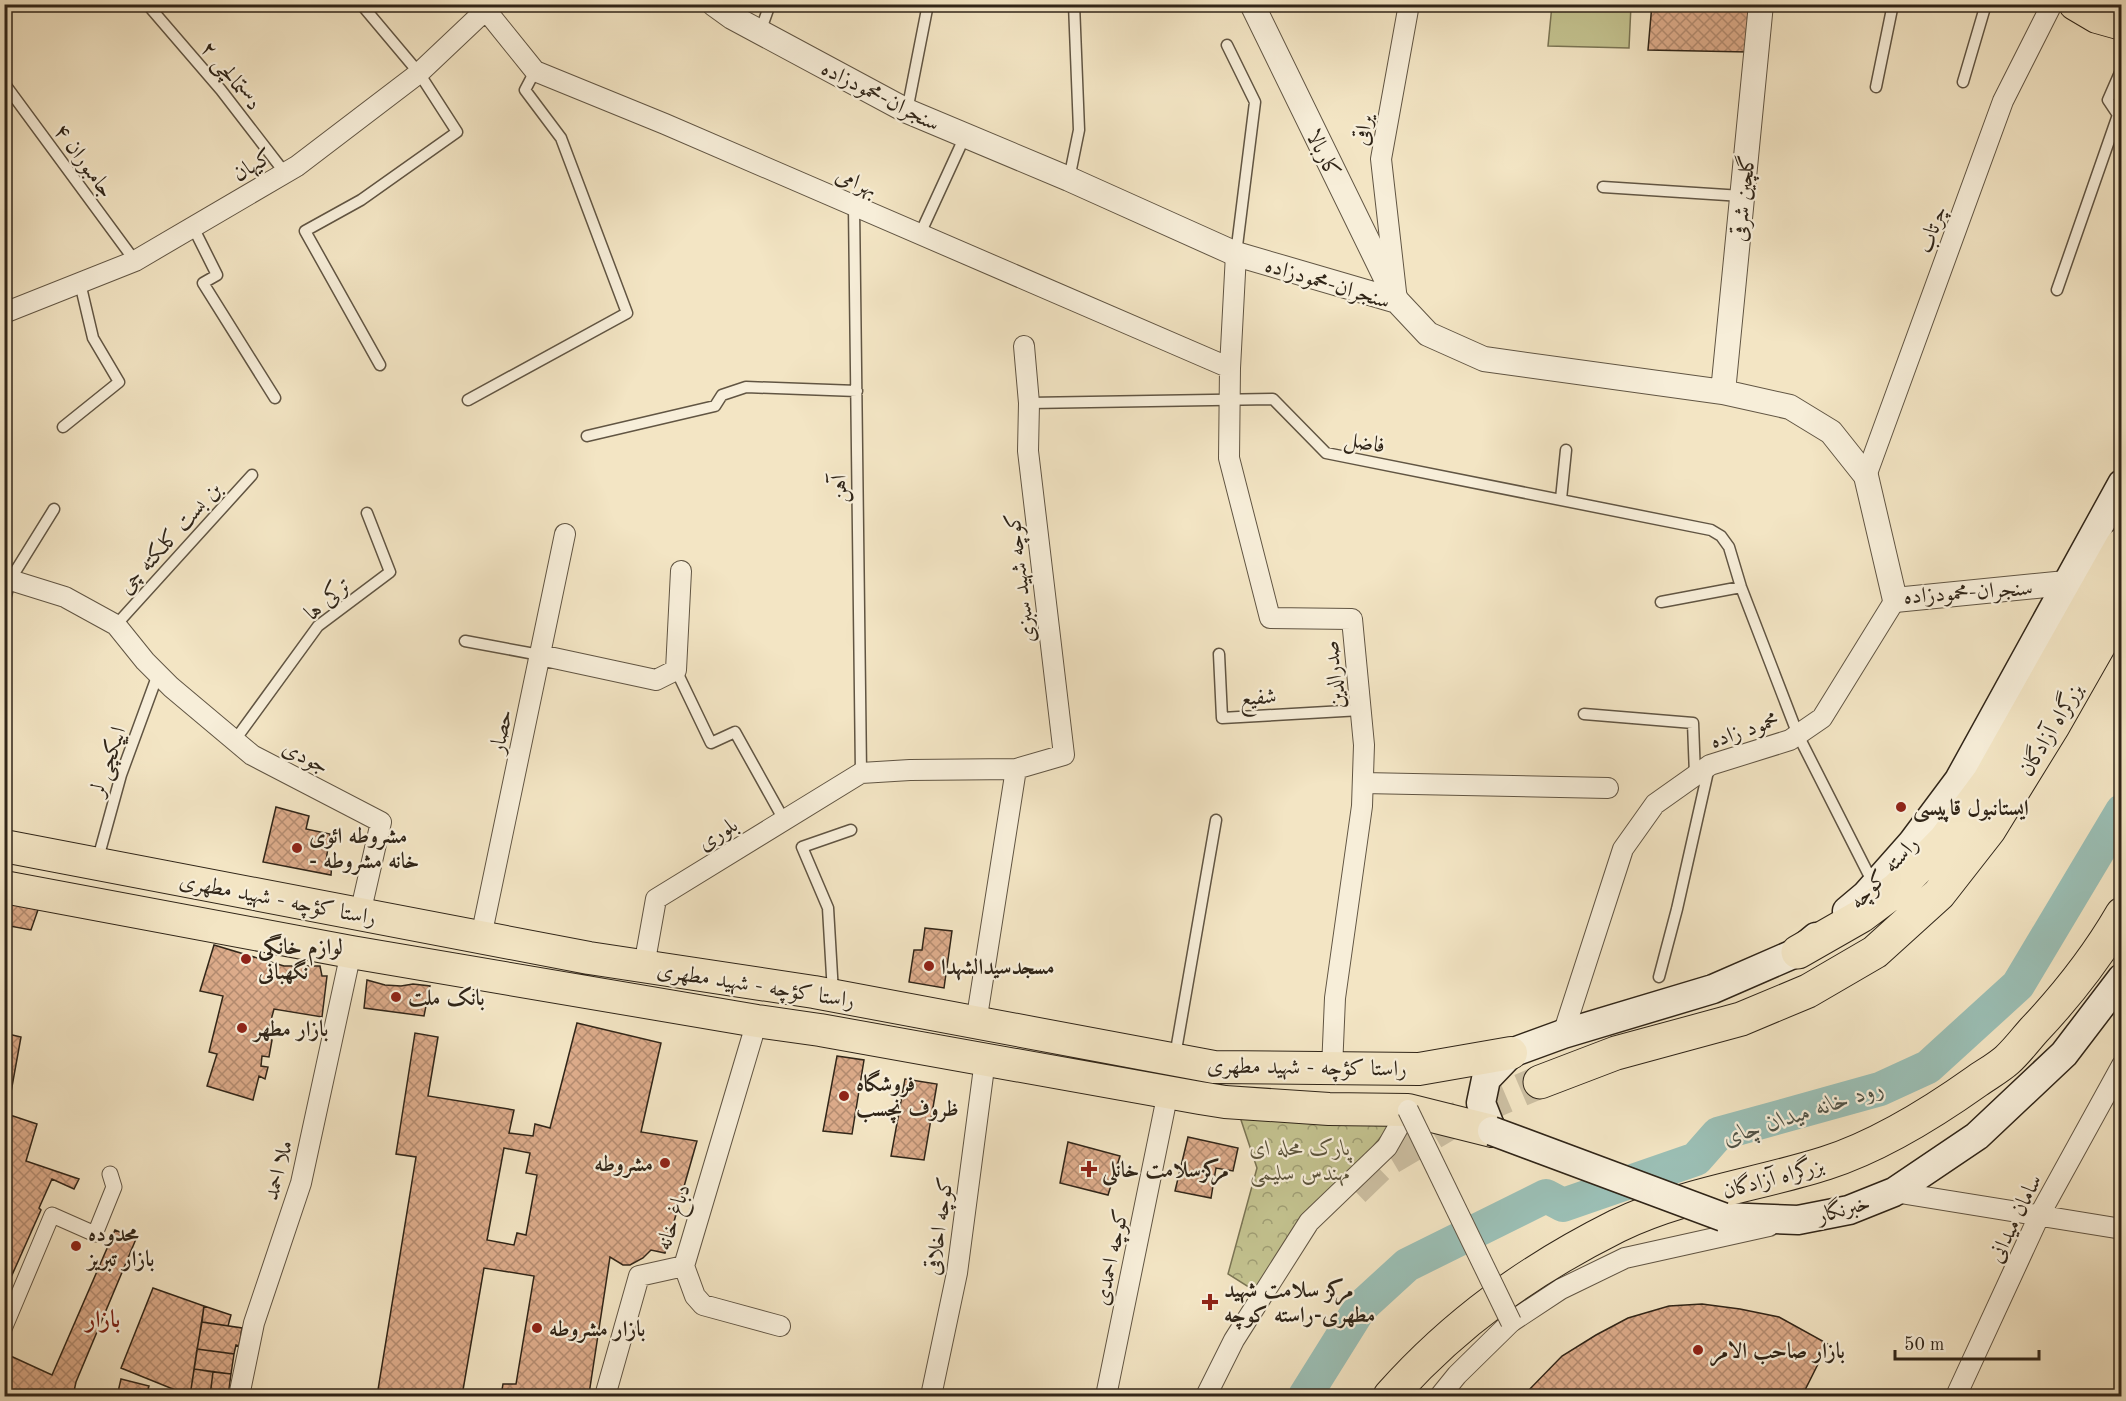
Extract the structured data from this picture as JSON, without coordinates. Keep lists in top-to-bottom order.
{
  "streets": {
    "highway": ["بزرگراه آزادگان"],
    "main road": ["راسته کوچه", "راستا کؤچه - شهید مطهری", "خبرنگار"],
    "street": [
      "سنجران-محمودزاده",
      "یراقی",
      "کاربالا",
      "کیهان",
      "بهرامی",
      "گلچین شرقی",
      "چرتاب",
      "کوچه شهید سبزی",
      "صدرالدین",
      "محمود زاده",
      "حصار",
      "جودی",
      "بلوری",
      "ملا احمد",
      "دباغ خانه",
      "سامان میدانی",
      "کوچه اخلاقی",
      "کوچه احمدی"
    ],
    "lane": [
      "دستمالچی ۲",
      "جامبوران ۴",
      "فاضل",
      "آهن",
      "بن بست کلکته چی",
      "ترکی ها",
      "شفیع",
      "ایپکچی لر"
    ]
  },
  "crossings": [
    ["دستمالچی ۲", "کیهان"],
    ["سنجران-محمودزاده", "یراقی"],
    ["سنجران-محمودزاده", "کاربالا"],
    ["سنجران-محمودزاده", "گلچین شرقی"],
    ["سنجران-محمودزاده", "چرتاب"],
    ["سنجران-محمودزاده", "صدرالدین"],
    ["سنجران-محمودزاده", "محمود زاده"],
    ["سنجران-محمودزاده", "راسته کوچه"],
    ["یراقی", "کاربالا"],
    ["جامبوران ۴", "کیهان"],
    ["کیهان", "بهرامی"],
    ["بهرامی", "آهن"],
    ["بهرامی", "صدرالدین"],
    ["فاضل", "کوچه شهید سبزی"],
    ["فاضل", "صدرالدین"],
    ["آهن", "کوچه شهید سبزی"],
    ["آهن", "بلوری"],
    ["بن بست کلکته چی", "جودی"],
    ["کوچه شهید سبزی", "بلوری"],
    ["ترکی ها", "جودی"],
    ["صدرالدین", "شفیع"],
    ["صدرالدین", "راستا کؤچه - شهید مطهری"],
    ["محمود زاده", "راسته کوچه"],
    ["حصار", "راستا کؤچه - شهید مطهری"],
    ["جودی", "ایپکچی لر"],
    ["جودی", "راستا کؤچه - شهید مطهری"],
    ["ایپکچی لر", "راستا کؤچه - شهید مطهری"],
    ["بلوری", "راستا کؤچه - شهید مطهری"],
    ["راسته کوچه", "راستا کؤچه - شهید مطهری"],
    ["راستا کؤچه - شهید مطهری", "ملا احمد"],
    ["راستا کؤچه - شهید مطهری", "خبرنگار"],
    ["راستا کؤچه - شهید مطهری", "دباغ خانه"],
    ["راستا کؤچه - شهید مطهری", "کوچه اخلاقی"],
    ["راستا کؤچه - شهید مطهری", "کوچه احمدی"]
  ],
  "districts": ["بازار"],
  "water": ["رود خانه میدان چای"],
  "parks": ["پارک محله ای مهندس سلیمی"],
  "places": {
    "other": [
      "ایستانبول قاپیسی",
      "مشروطه ائوی - خانه مشروطه",
      "لوازم خانگی نگهبانی",
      "مسجدسیدالشهدا",
      "بانک ملت",
      "بازار مطهر",
      "فروشگاه ظروف نچسب",
      "مشروطه",
      "محدوده بازار تبریز",
      "بازار مشروطه",
      "بازار صاحب الامر"
    ],
    "health": ["مرکزسلامت خانلی", "مرکز سلامت شهید مطهری-راسته کوچه"]
  },
  "scale_bar": "50 m"
}
